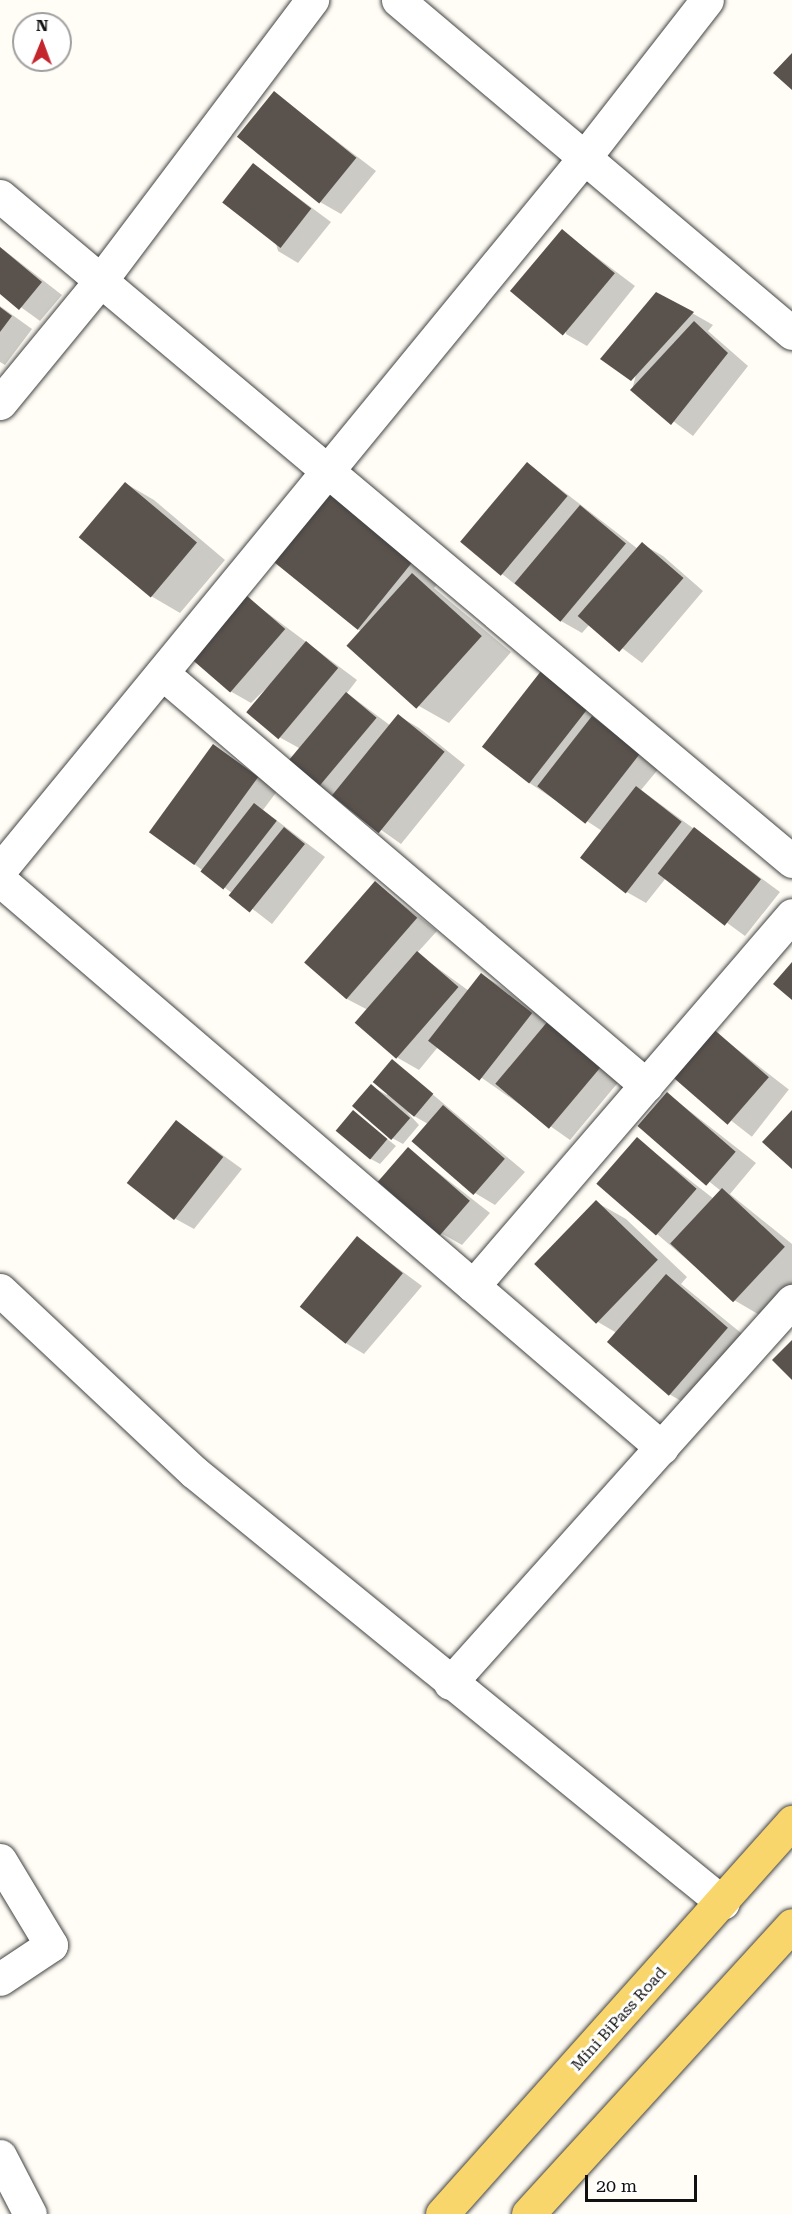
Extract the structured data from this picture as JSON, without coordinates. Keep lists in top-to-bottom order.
{
  "streets": {
    "main road": ["Mini BiPass Road"]
  },
  "scale_bar": "20 m",
  "north": "top"
}
